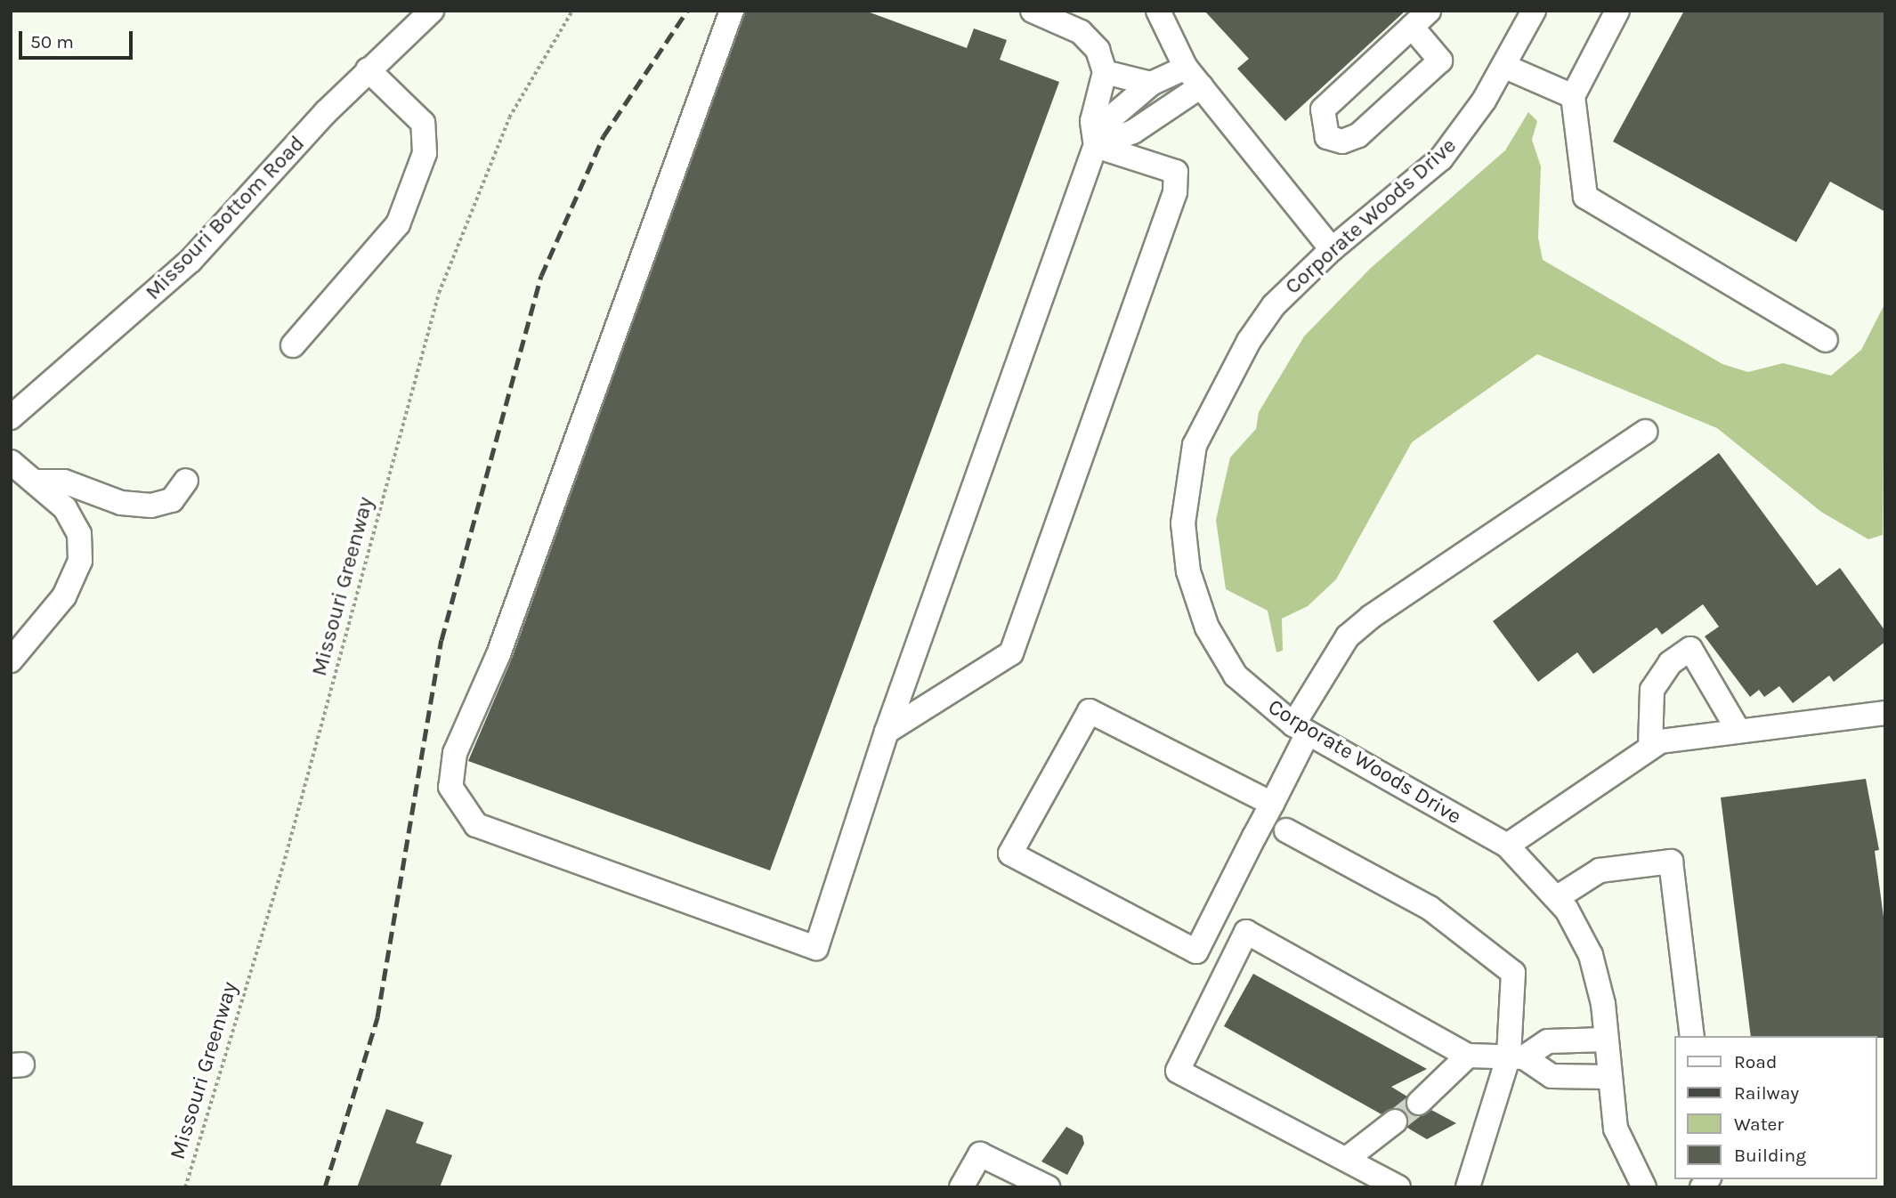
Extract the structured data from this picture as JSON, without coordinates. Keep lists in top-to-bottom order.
{
  "streets": {
    "street": ["Corporate Woods Drive", "Missouri Bottom Road"],
    "path": ["Missouri Greenway"]
  },
  "legend": [
    "Road",
    "Railway",
    "Water",
    "Building"
  ],
  "scale_bar": "50 m"
}
